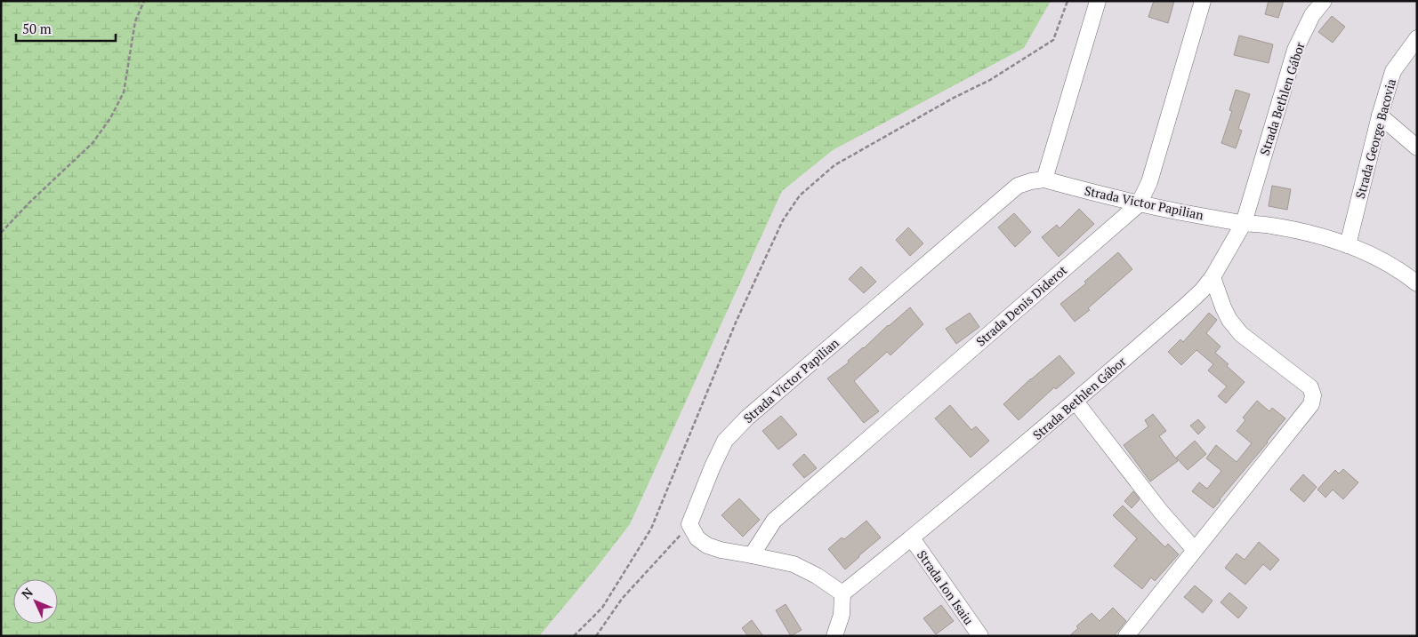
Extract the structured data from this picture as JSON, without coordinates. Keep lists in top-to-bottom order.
{
  "streets": {
    "street": [
      "Strada Bethlen Gábor",
      "Strada George Bacovia",
      "Strada Victor Papilian",
      "Strada Denis Diderot",
      "Strada Ion Isaiu"
    ]
  },
  "crossings": [
    ["Strada Bethlen Gábor", "Strada Victor Papilian"],
    ["Strada Bethlen Gábor", "Strada Ion Isaiu"],
    ["Strada George Bacovia", "Strada Victor Papilian"],
    ["Strada Victor Papilian", "Strada Denis Diderot"]
  ],
  "scale_bar": "50 m",
  "north": "top left"
}
